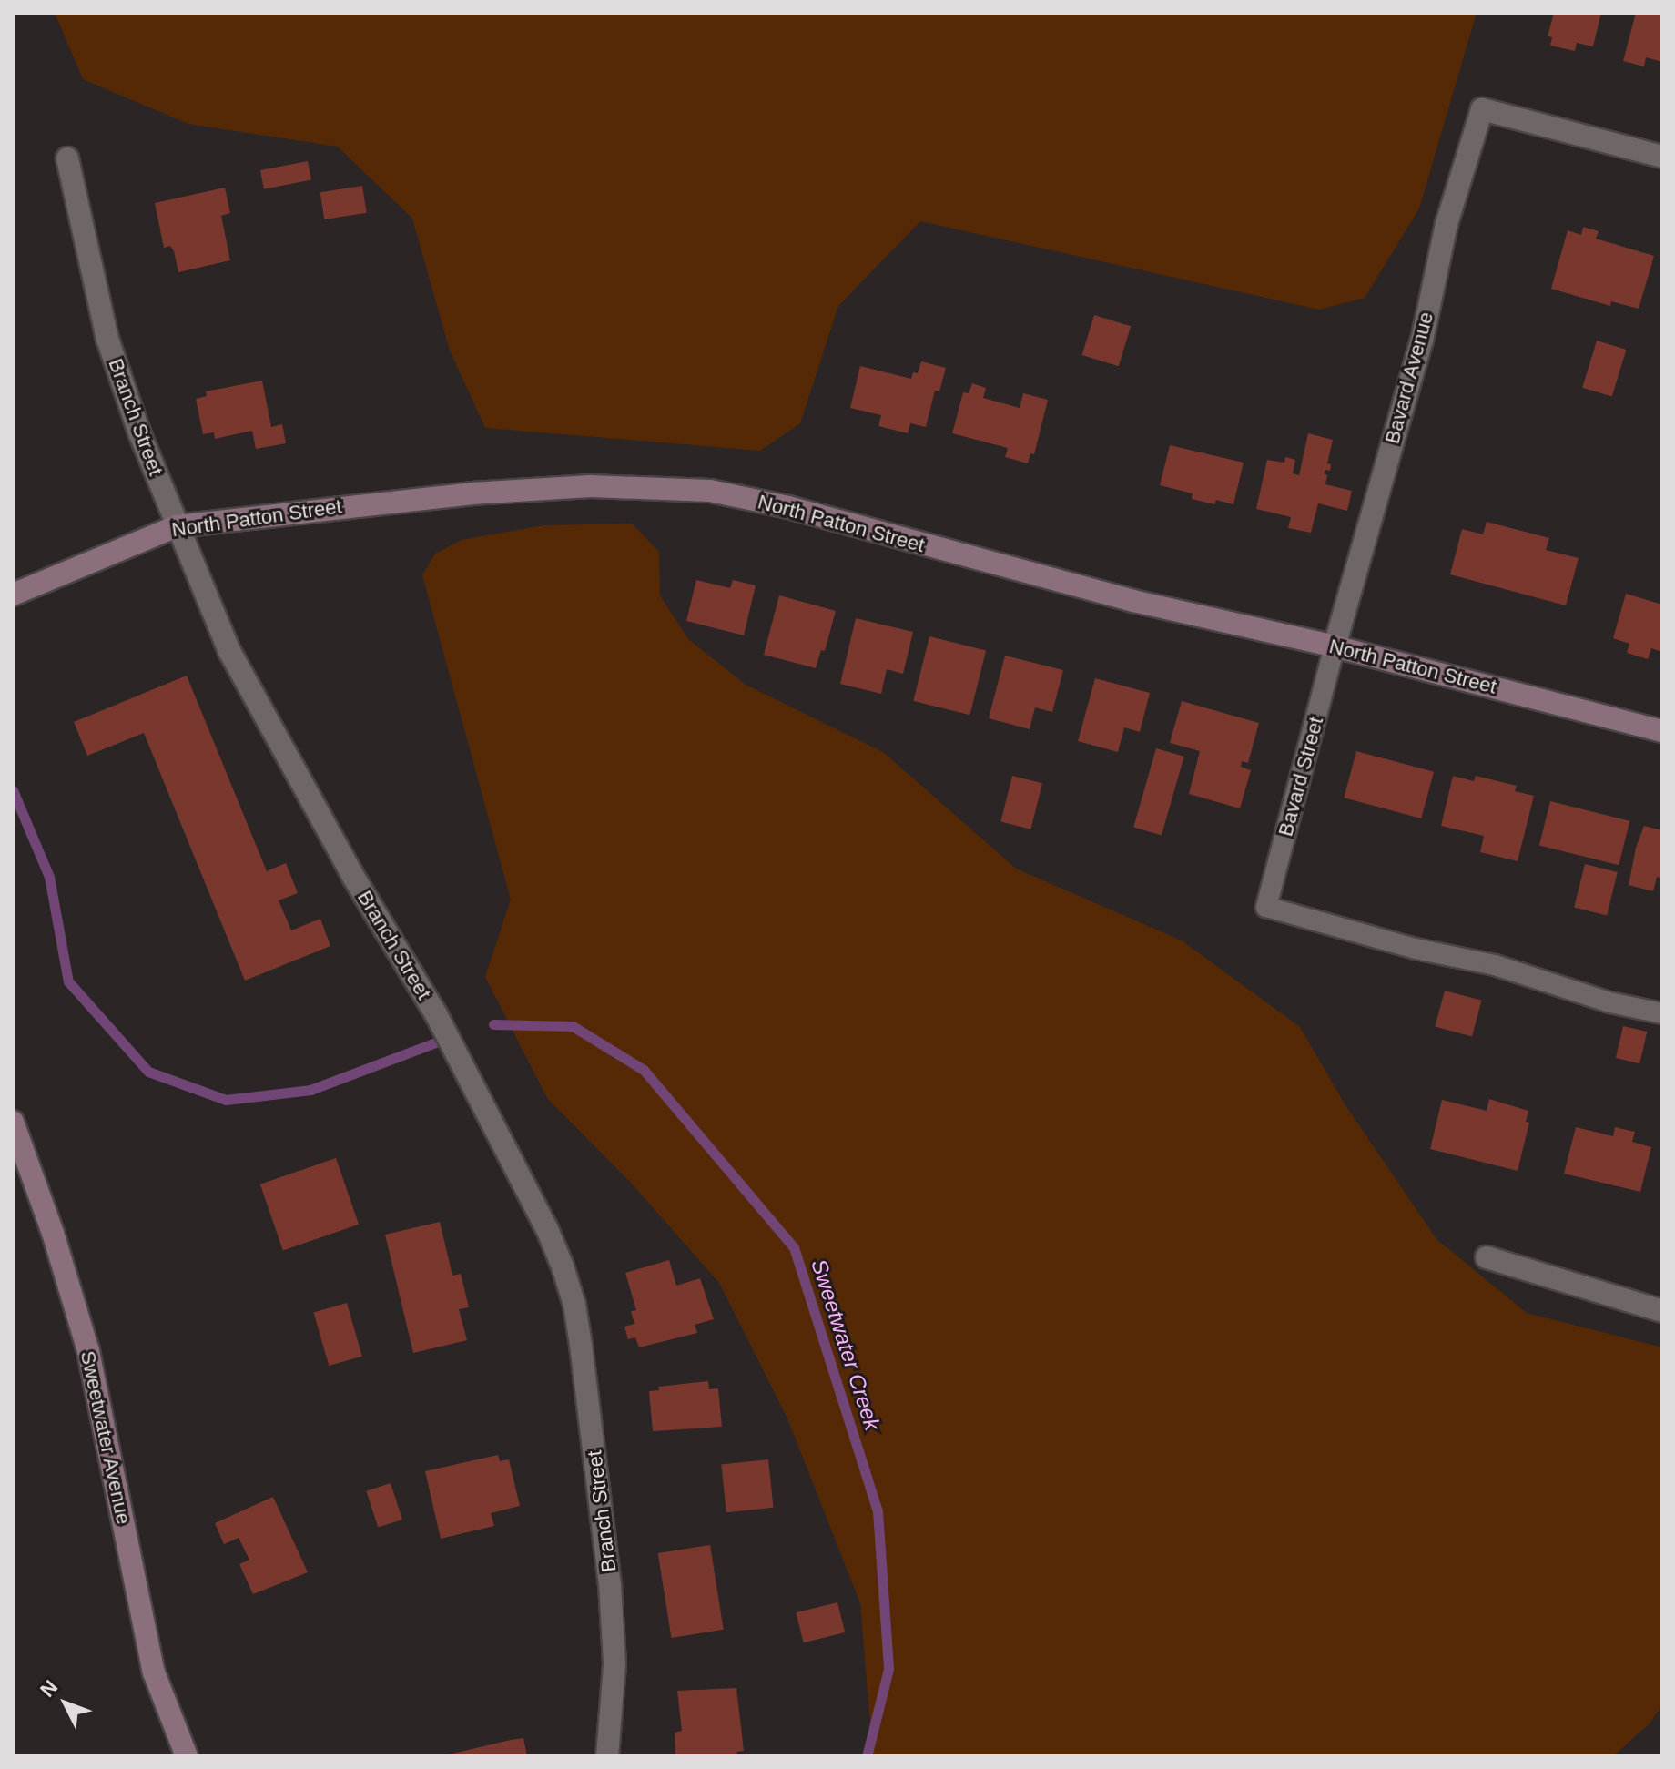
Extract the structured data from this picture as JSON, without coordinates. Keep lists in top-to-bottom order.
{
  "streets": {
    "street": [
      "Bavard Avenue",
      "Branch Street",
      "North Patton Street",
      "Sweetwater Avenue"
    ],
    "lane": ["Bavard Street"]
  },
  "crossings": [
    ["Bavard Avenue", "North Patton Street"],
    ["Bavard Avenue", "Bavard Street"],
    ["Branch Street", "North Patton Street"],
    ["North Patton Street", "Bavard Street"]
  ],
  "water": ["Sweetwater Creek"],
  "north": "top left"
}
